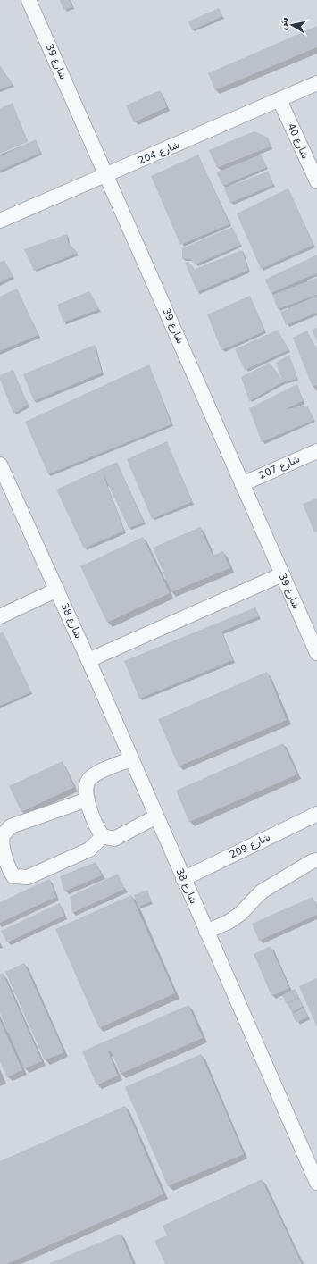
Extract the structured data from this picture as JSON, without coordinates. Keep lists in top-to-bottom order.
{
  "streets": {
    "street": [
      "شارع 39",
      "شارع 40",
      "شارع 204",
      "شارع 207",
      "شارع 38",
      "شارع 209"
    ]
  },
  "crossings": [
    ["شارع 39", "شارع 204"],
    ["شارع 39", "شارع 207"],
    ["شارع 40", "شارع 204"],
    ["شارع 38", "شارع 209"]
  ],
  "north": "left"
}
